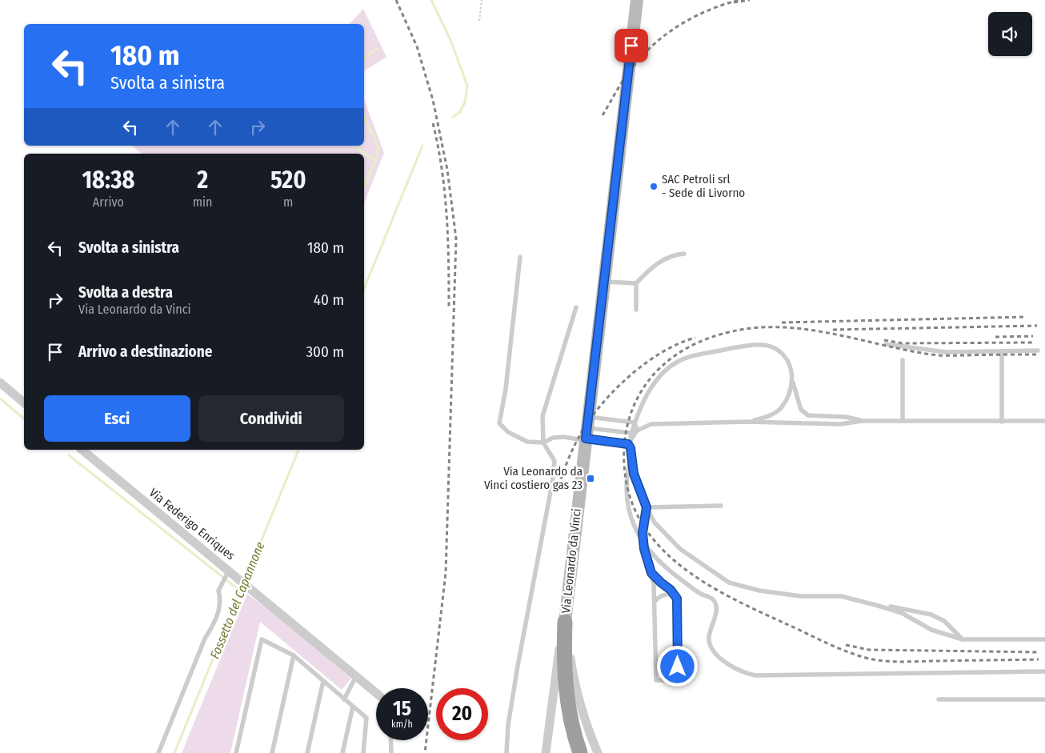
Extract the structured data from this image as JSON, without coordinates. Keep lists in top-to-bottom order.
{
  "streets": {
    "main road": ["Via Leonardo da Vinci"],
    "street": ["Via Federigo Enriques"]
  },
  "water": ["Fossetto del Capannone"],
  "places": {
    "other": ["SAC Petroli srl - Sede di Livorno"],
    "transit": ["Via Leonardo da Vinci costiero gas 23"]
  },
  "page": {
    "turn": ["180 m", "Svolta a sinistra"],
    "eta": [
      "18:38",
      "Arrivo",
      "2",
      "min",
      "520",
      "m"
    ],
    "list": [
      {
        "name": "Svolta a sinistra",
        "value": "180 m"
      },
      {
        "name": "Svolta a destra",
        "note": "Via Leonardo da Vinci",
        "value": "40 m"
      },
      {
        "name": "Arrivo a destinazione",
        "value": "300 m"
      }
    ],
    "buttons": ["Esci", "Condividi"],
    "speed": "15 km/h",
    "limit": "20"
  }
}
